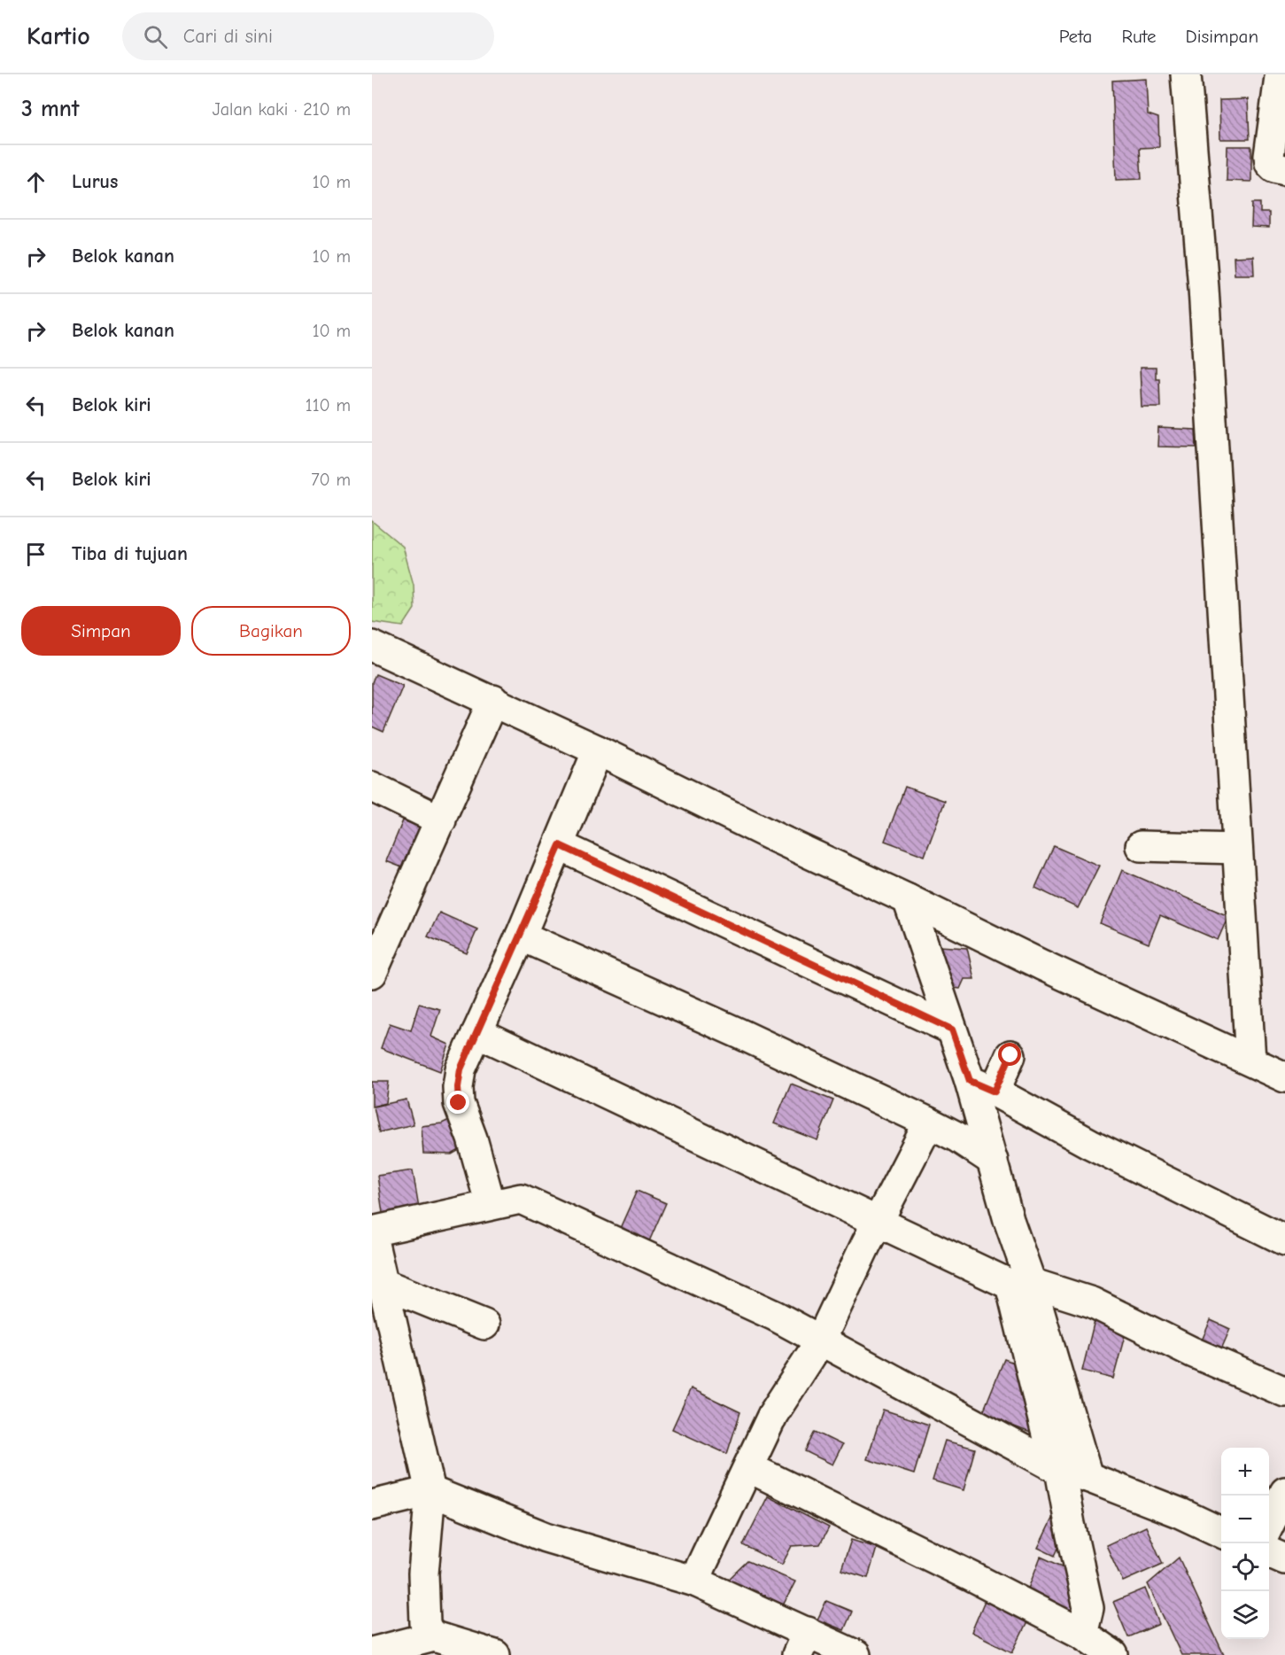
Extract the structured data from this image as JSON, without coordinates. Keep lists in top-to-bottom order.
{
  "page": {
    "header": "Kartio",
    "search": "Cari di sini",
    "nav": ["Peta", "Rute", "Disimpan"],
    "heading": ["3 mnt", "Jalan kaki · 210 m"],
    "list": [
      ["Lurus", "10 m"],
      ["Belok kanan", "10 m"],
      ["Belok kanan", "10 m"],
      ["Belok kiri", "110 m"],
      ["Belok kiri", "70 m"],
      "Tiba di tujuan"
    ],
    "buttons": ["Simpan", "Bagikan"],
    "map_buttons": ["+", "−"]
  }
}
